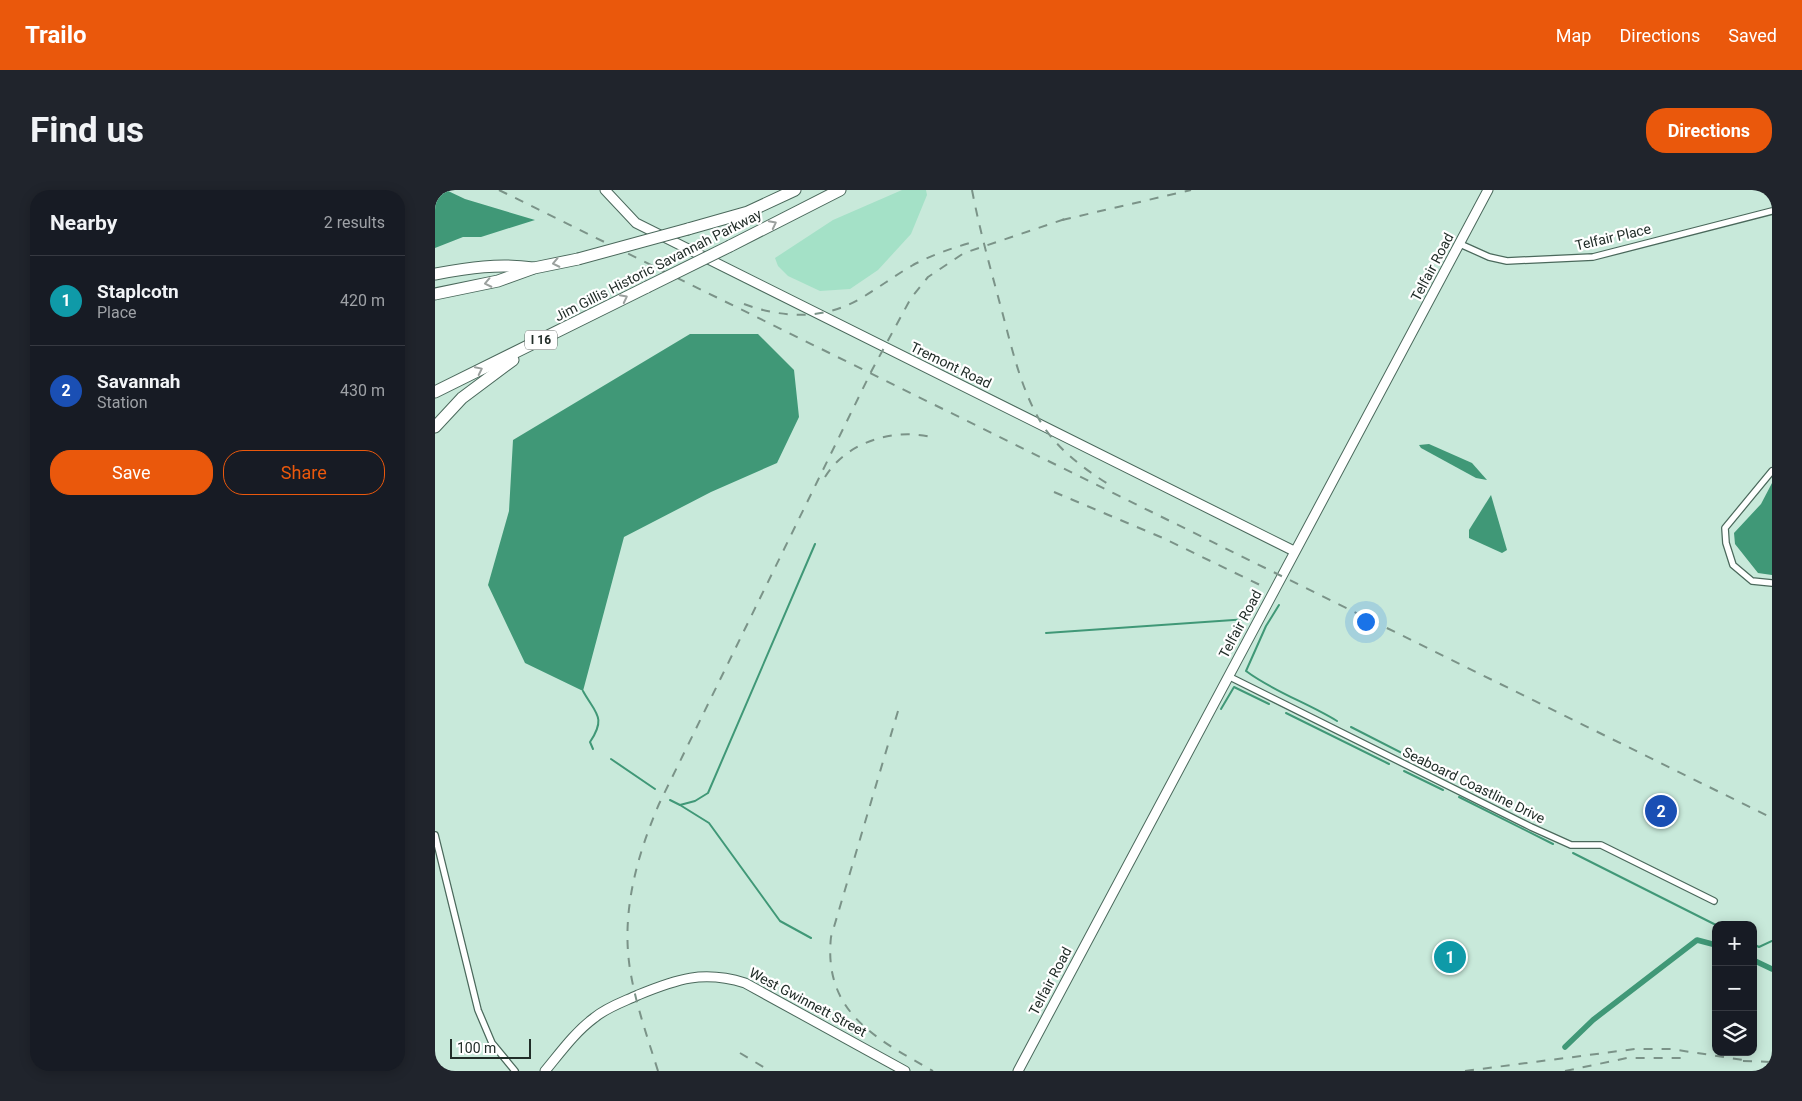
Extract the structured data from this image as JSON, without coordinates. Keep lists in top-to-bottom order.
{
  "streets": {
    "highway": ["Jim Gillis Historic Savannah Parkway", "I 16"],
    "street": [
      "Telfair Place",
      "Telfair Road",
      "Tremont Road",
      "Seaboard Coastline Drive",
      "West Gwinnett Street"
    ]
  },
  "crossings": [
    ["Telfair Place", "Telfair Road"],
    ["Telfair Road", "Tremont Road"],
    ["Telfair Road", "Seaboard Coastline Drive"]
  ],
  "scale_bar": "100 m",
  "page": {
    "header": "Trailo",
    "nav": ["Map", "Directions", "Saved"],
    "buttons": [
      "Directions",
      ["Save", "Share"]
    ],
    "title": "Find us",
    "heading": ["Nearby", "2 results"],
    "list": [
      {
        "mark": "1",
        "name": "Staplcotn",
        "note": "Place",
        "value": "420 m"
      },
      {
        "mark": "2",
        "name": "Savannah",
        "note": "Station",
        "value": "430 m"
      }
    ],
    "pins": ["2", "1"],
    "map_buttons": ["+", "−"],
    "scale": "100 m"
  }
}
